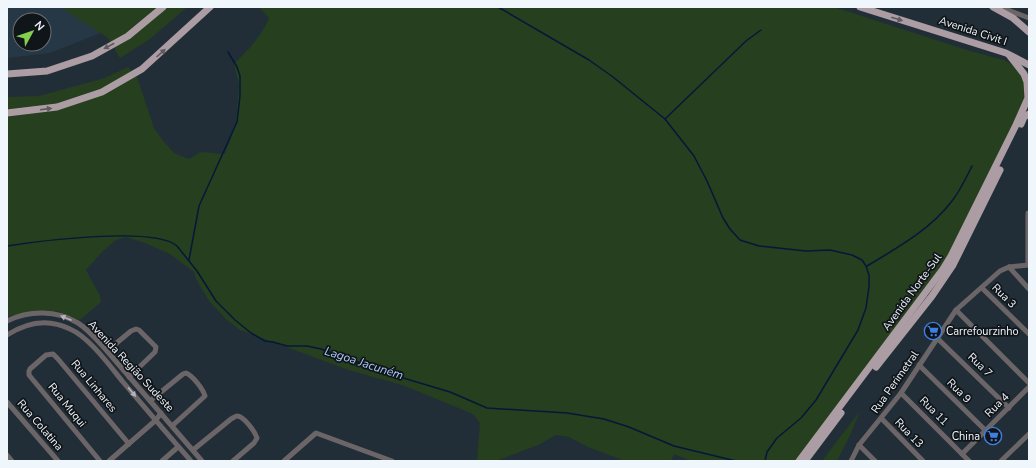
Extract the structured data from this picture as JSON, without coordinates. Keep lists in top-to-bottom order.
{
  "streets": {
    "main road": ["Avenida Civit I", "Avenida Norte-Sul"],
    "street": [
      "Rua 3",
      "Rua 7",
      "Avenida Região Sudeste",
      "Rua Perimetral",
      "Rua Linhares",
      "Rua 9",
      "Rua Muqui",
      "Rua 4",
      "Rua 11",
      "Rua Colatina",
      "Rua 13"
    ]
  },
  "crossings": [
    ["Avenida Civit I", "Avenida Norte-Sul"],
    ["Rua 3", "Rua Perimetral"],
    ["Rua 7", "Rua Perimetral"],
    ["Rua 7", "Rua 4"],
    ["Rua Perimetral", "Rua 9"],
    ["Rua Perimetral", "Rua 11"],
    ["Rua Perimetral", "Rua 13"],
    ["Rua Linhares", "Rua Muqui"],
    ["Rua 9", "Rua 4"],
    ["Rua 4", "Rua 11"]
  ],
  "one_way": ["Avenida Civit I"],
  "water": ["Lagoa Jacuném"],
  "places": {
    "supermarket": ["Carrefourzinho", "China"]
  },
  "north": "top right"
}
